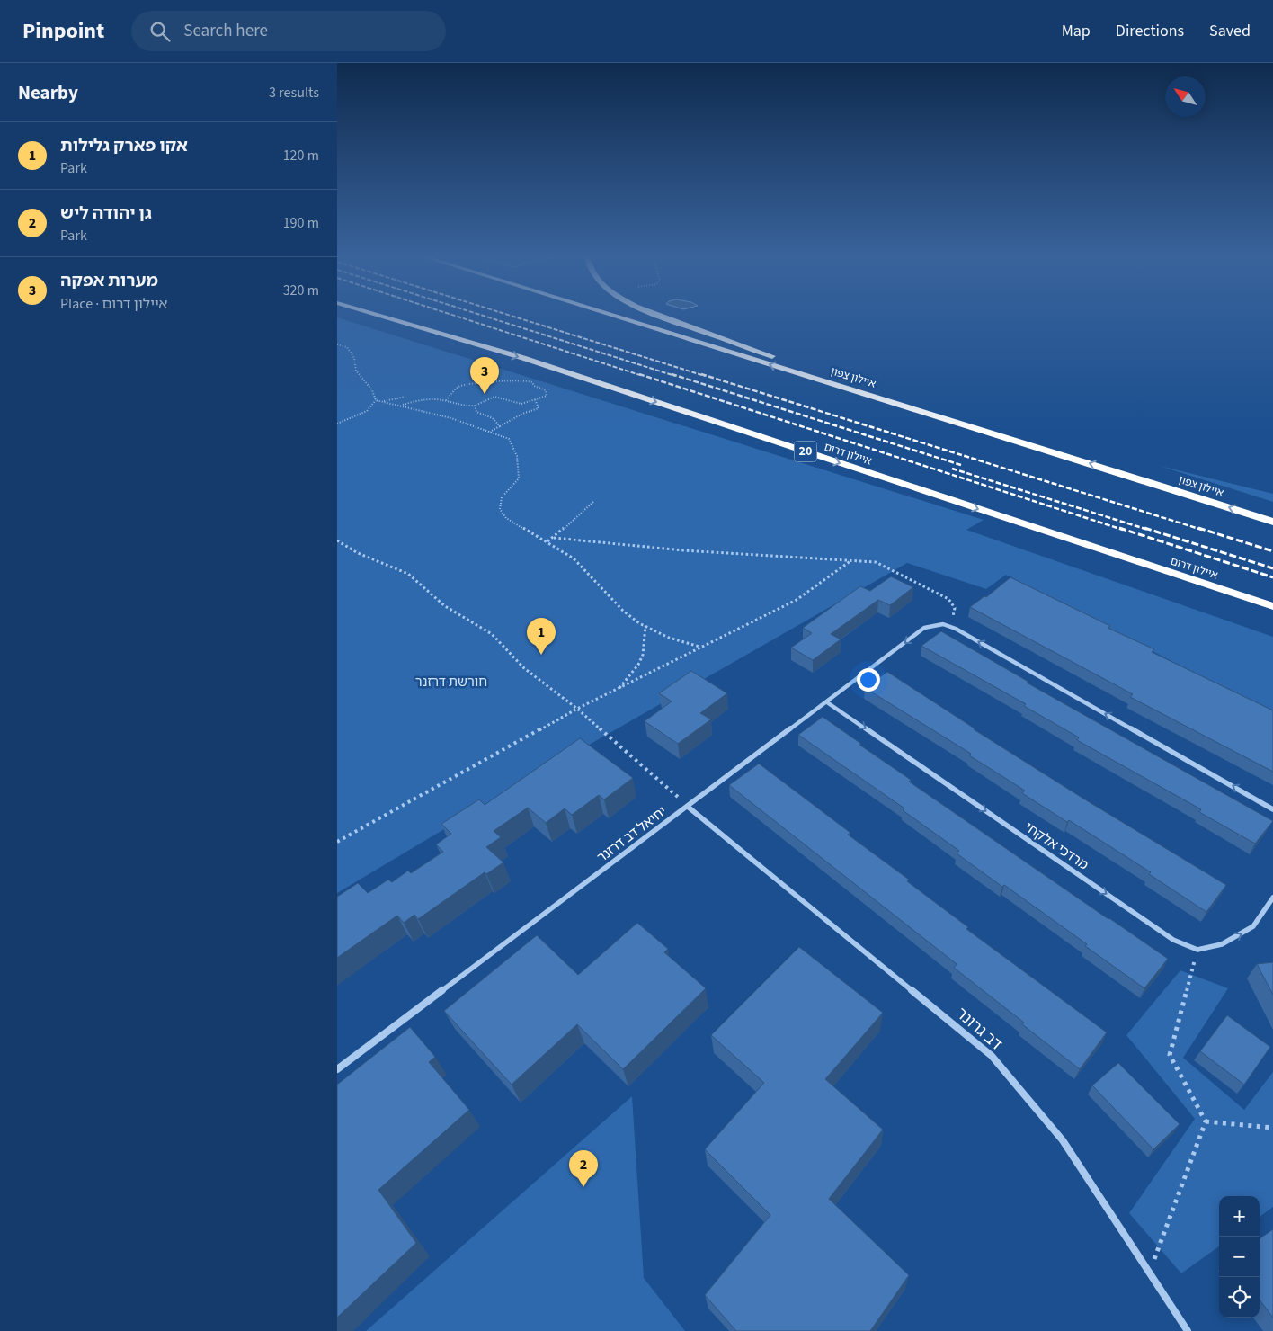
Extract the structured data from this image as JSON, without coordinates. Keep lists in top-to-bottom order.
{
  "streets": {
    "highway": ["איילון צפון", "20", "איילון דרום"],
    "street": ["יחיאל דב דרזנר", "מרדכי אלקחי", "דב גרונר"]
  },
  "crossings": [
    ["יחיאל דב דרזנר", "מרדכי אלקחי"],
    ["יחיאל דב דרזנר", "דב גרונר"]
  ],
  "one_way": ["מרדכי אלקחי"],
  "parks": ["חורשת דרזנר"],
  "north": "top left",
  "page": {
    "header": "Pinpoint",
    "search": "Search here",
    "nav": ["Map", "Directions", "Saved"],
    "heading": ["Nearby", "3 results"],
    "list": [
      {
        "mark": "1",
        "name": "אקו פארק גלילות",
        "note": "Park",
        "value": "120 m"
      },
      {
        "mark": "2",
        "name": "גן יהודה ליש",
        "note": "Park",
        "value": "190 m"
      },
      {
        "mark": "3",
        "name": "מערות אפקה",
        "note": "Place · איילון דרום",
        "value": "320 m"
      }
    ],
    "pins": ["3", "1", "2"],
    "map_buttons": ["+", "−"]
  }
}
